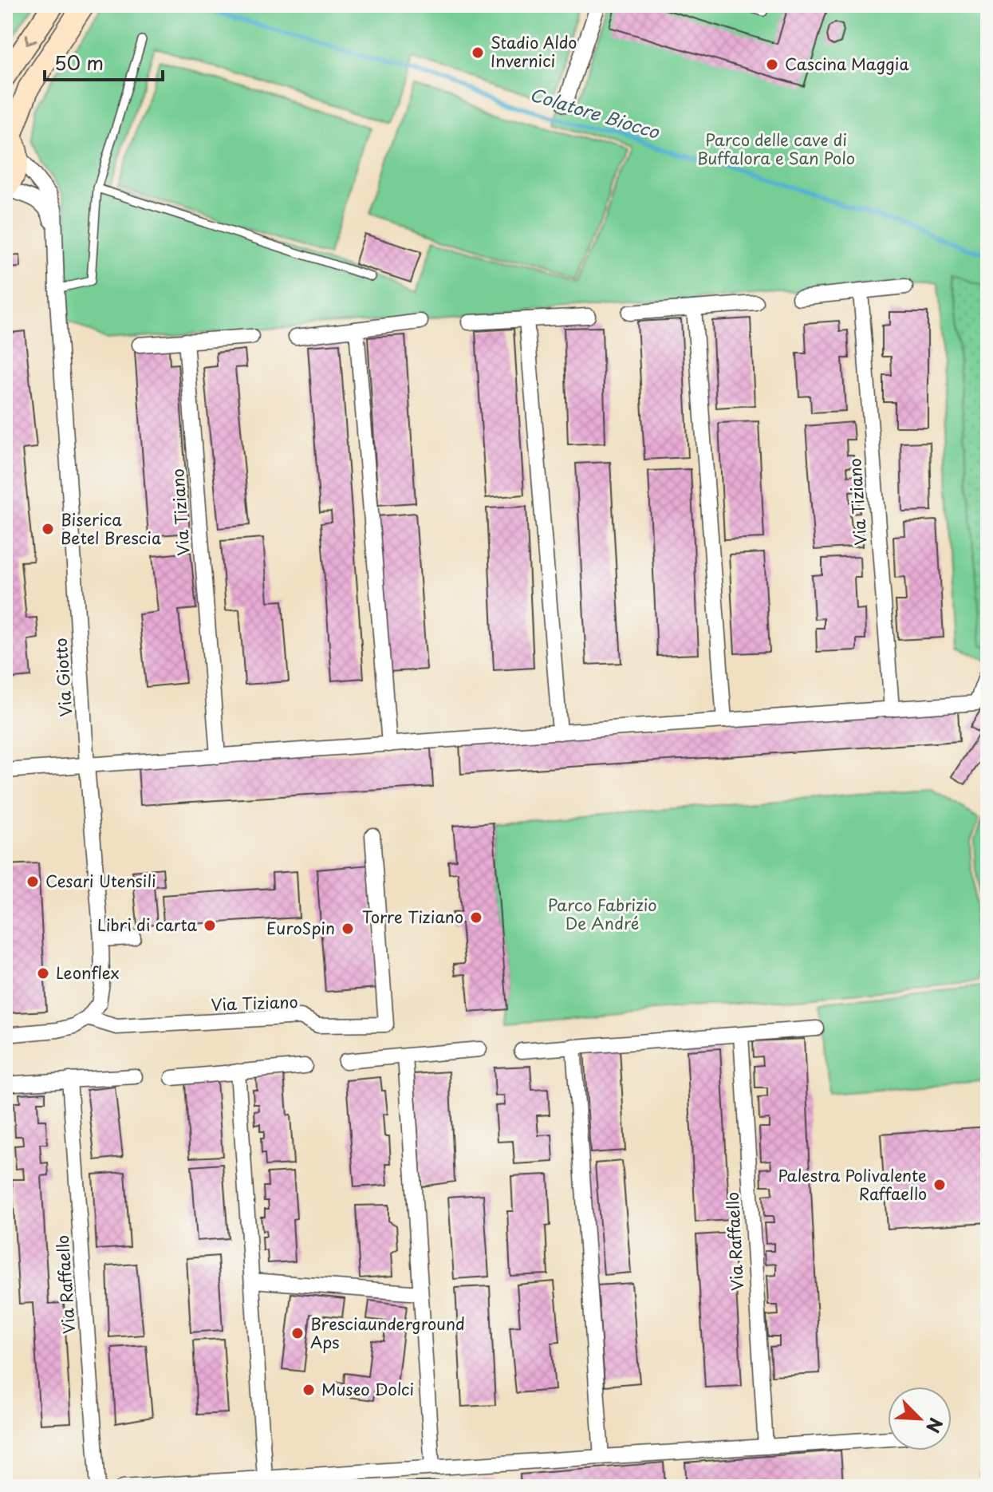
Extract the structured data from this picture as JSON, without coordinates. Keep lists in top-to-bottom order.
{
  "streets": {
    "street": ["Via Tiziano", "Via Giotto", "Via Raffaello"]
  },
  "crossings": [
    ["Via Tiziano", "Via Giotto"]
  ],
  "water": ["Colatore Biocco"],
  "parks": ["Parco delle cave di Buffalora e San Polo", "Parco Fabrizio De André"],
  "places": [
    "Stadio Aldo Invernici",
    "Cascina Maggia",
    "Biserica Betel Brescia",
    "Cesari Utensili",
    "Torre Tiziano",
    "Libri di carta",
    "EuroSpin",
    "Leonflex",
    "Palestra Polivalente Raffaello",
    "Bresciaunderground Aps",
    "Museo Dolci"
  ],
  "scale_bar": "50 m",
  "north": "bottom right"
}
